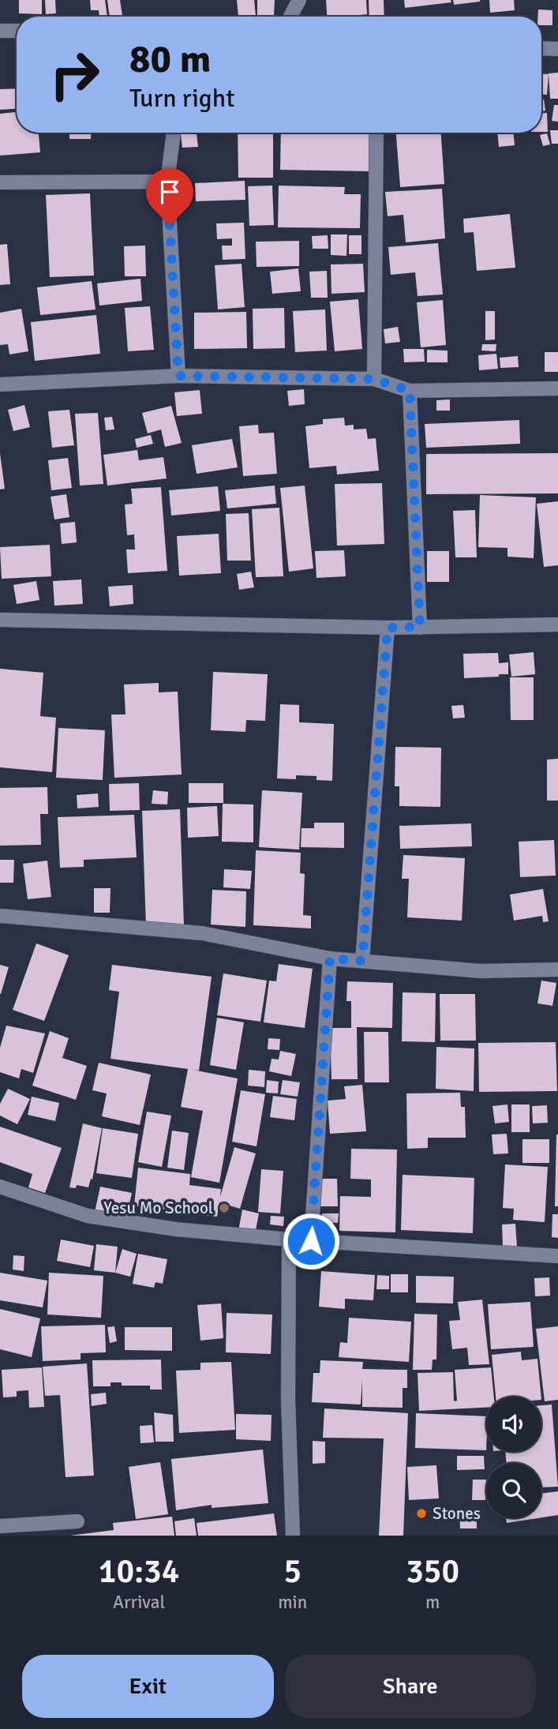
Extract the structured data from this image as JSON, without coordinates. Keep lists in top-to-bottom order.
{
  "places": ["Yesu Mo School", "Stones"],
  "page": {
    "turn": ["80 m", "Turn right"],
    "eta": [
      "10:34",
      "Arrival",
      "5",
      "min",
      "350",
      "m"
    ],
    "buttons": ["Exit", "Share"]
  }
}
